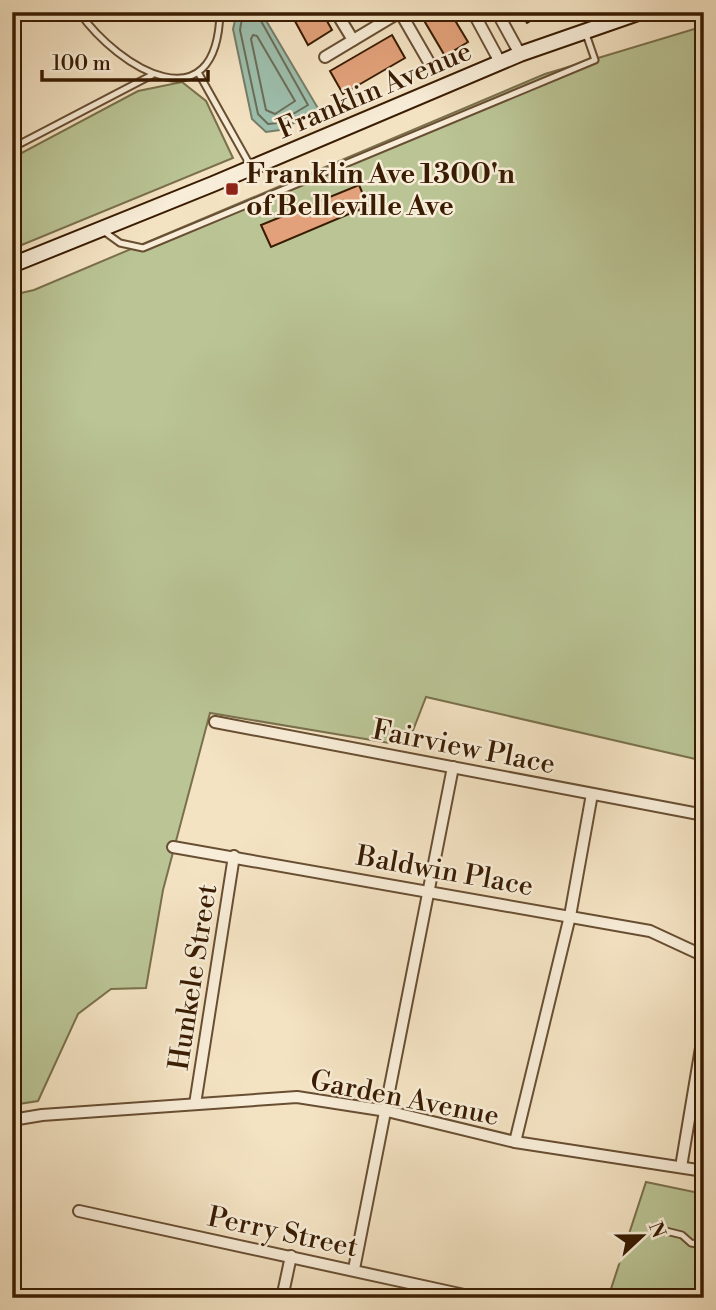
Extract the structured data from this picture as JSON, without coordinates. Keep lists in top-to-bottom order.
{
  "streets": {
    "main road": ["Franklin Avenue"],
    "street": [
      "Fairview Place",
      "Baldwin Place",
      "Hunkele Street",
      "Garden Avenue",
      "Perry Street"
    ]
  },
  "crossings": [
    ["Baldwin Place", "Hunkele Street"],
    ["Hunkele Street", "Garden Avenue"]
  ],
  "places": {
    "transit": ["Franklin Ave 1300'n of Belleville Ave"]
  },
  "scale_bar": "100 m",
  "north": "right"
}
